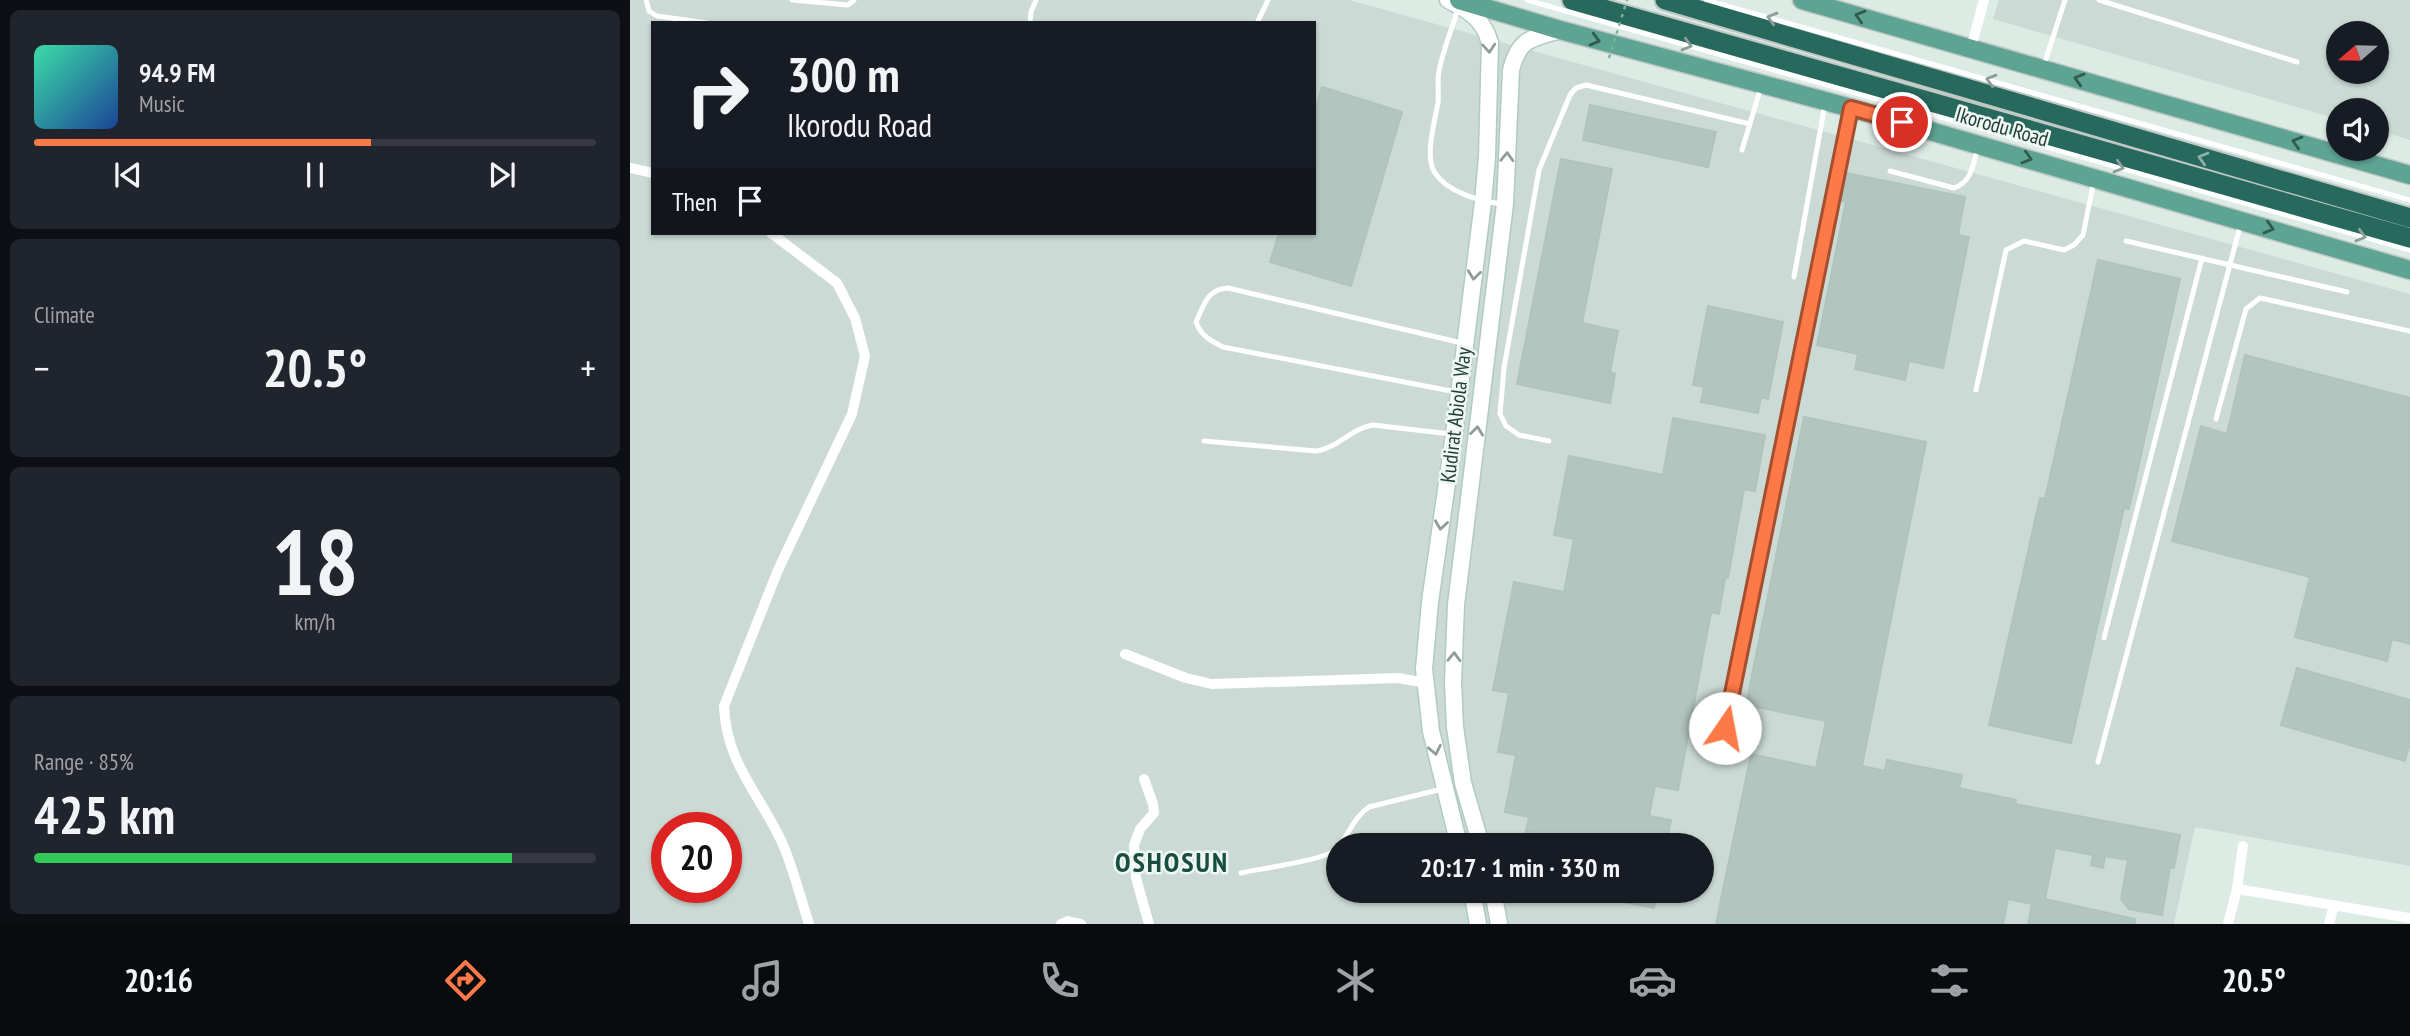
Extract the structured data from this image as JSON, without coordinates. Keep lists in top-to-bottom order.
{
  "streets": {
    "highway": ["Ikorodu Road"],
    "main road": ["Kudirat Abiola Way"]
  },
  "crossings": [
    ["Ikorodu Road", "Kudirat Abiola Way"]
  ],
  "districts": ["OSHOSUN"],
  "north": "left",
  "page": {
    "turn": ["300 m", "Ikorodu Road"],
    "song": ["94.9 FM", "Music"],
    "then": "Then",
    "tile": [
      "Climate",
      ["18", "km/h"],
      ["Range · 85%", "425 km"]
    ],
    "heat": ["−", "20.5°", "+"],
    "limit": "20",
    "trip": "20:17 · 1 min · 330 m",
    "tabs": ["20:16", "20.5°"]
  }
}
